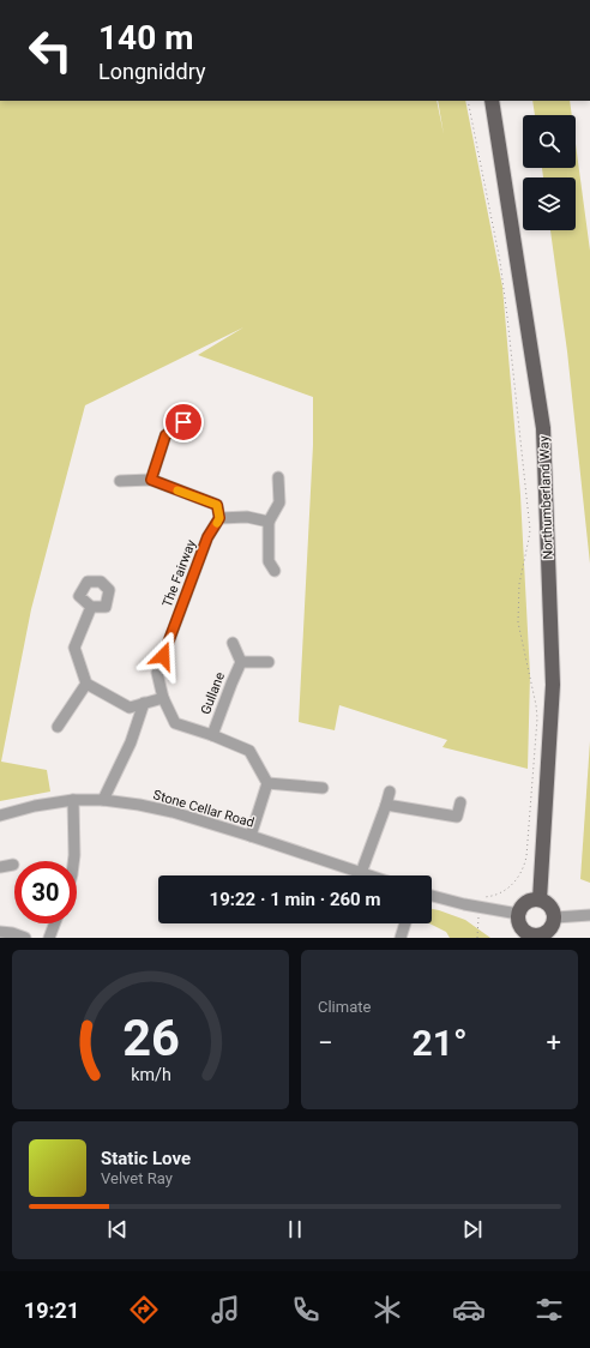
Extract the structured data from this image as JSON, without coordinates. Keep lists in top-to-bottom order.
{
  "streets": {
    "main road": ["Northumberland Way"],
    "street": ["The Fairway", "Gullane", "Stone Cellar Road"]
  },
  "crossings": [
    ["The Fairway", "Gullane"]
  ],
  "page": {
    "turn": ["140 m", "Longniddry"],
    "limit": "30",
    "trip": "19:22 · 1 min · 260 m",
    "tile": "Climate",
    "heat": ["−", "21°", "+"],
    "song": ["Static Love", "Velvet Ray"],
    "tabs": "19:21",
    "gauge": ["26", "km/h"]
  }
}
